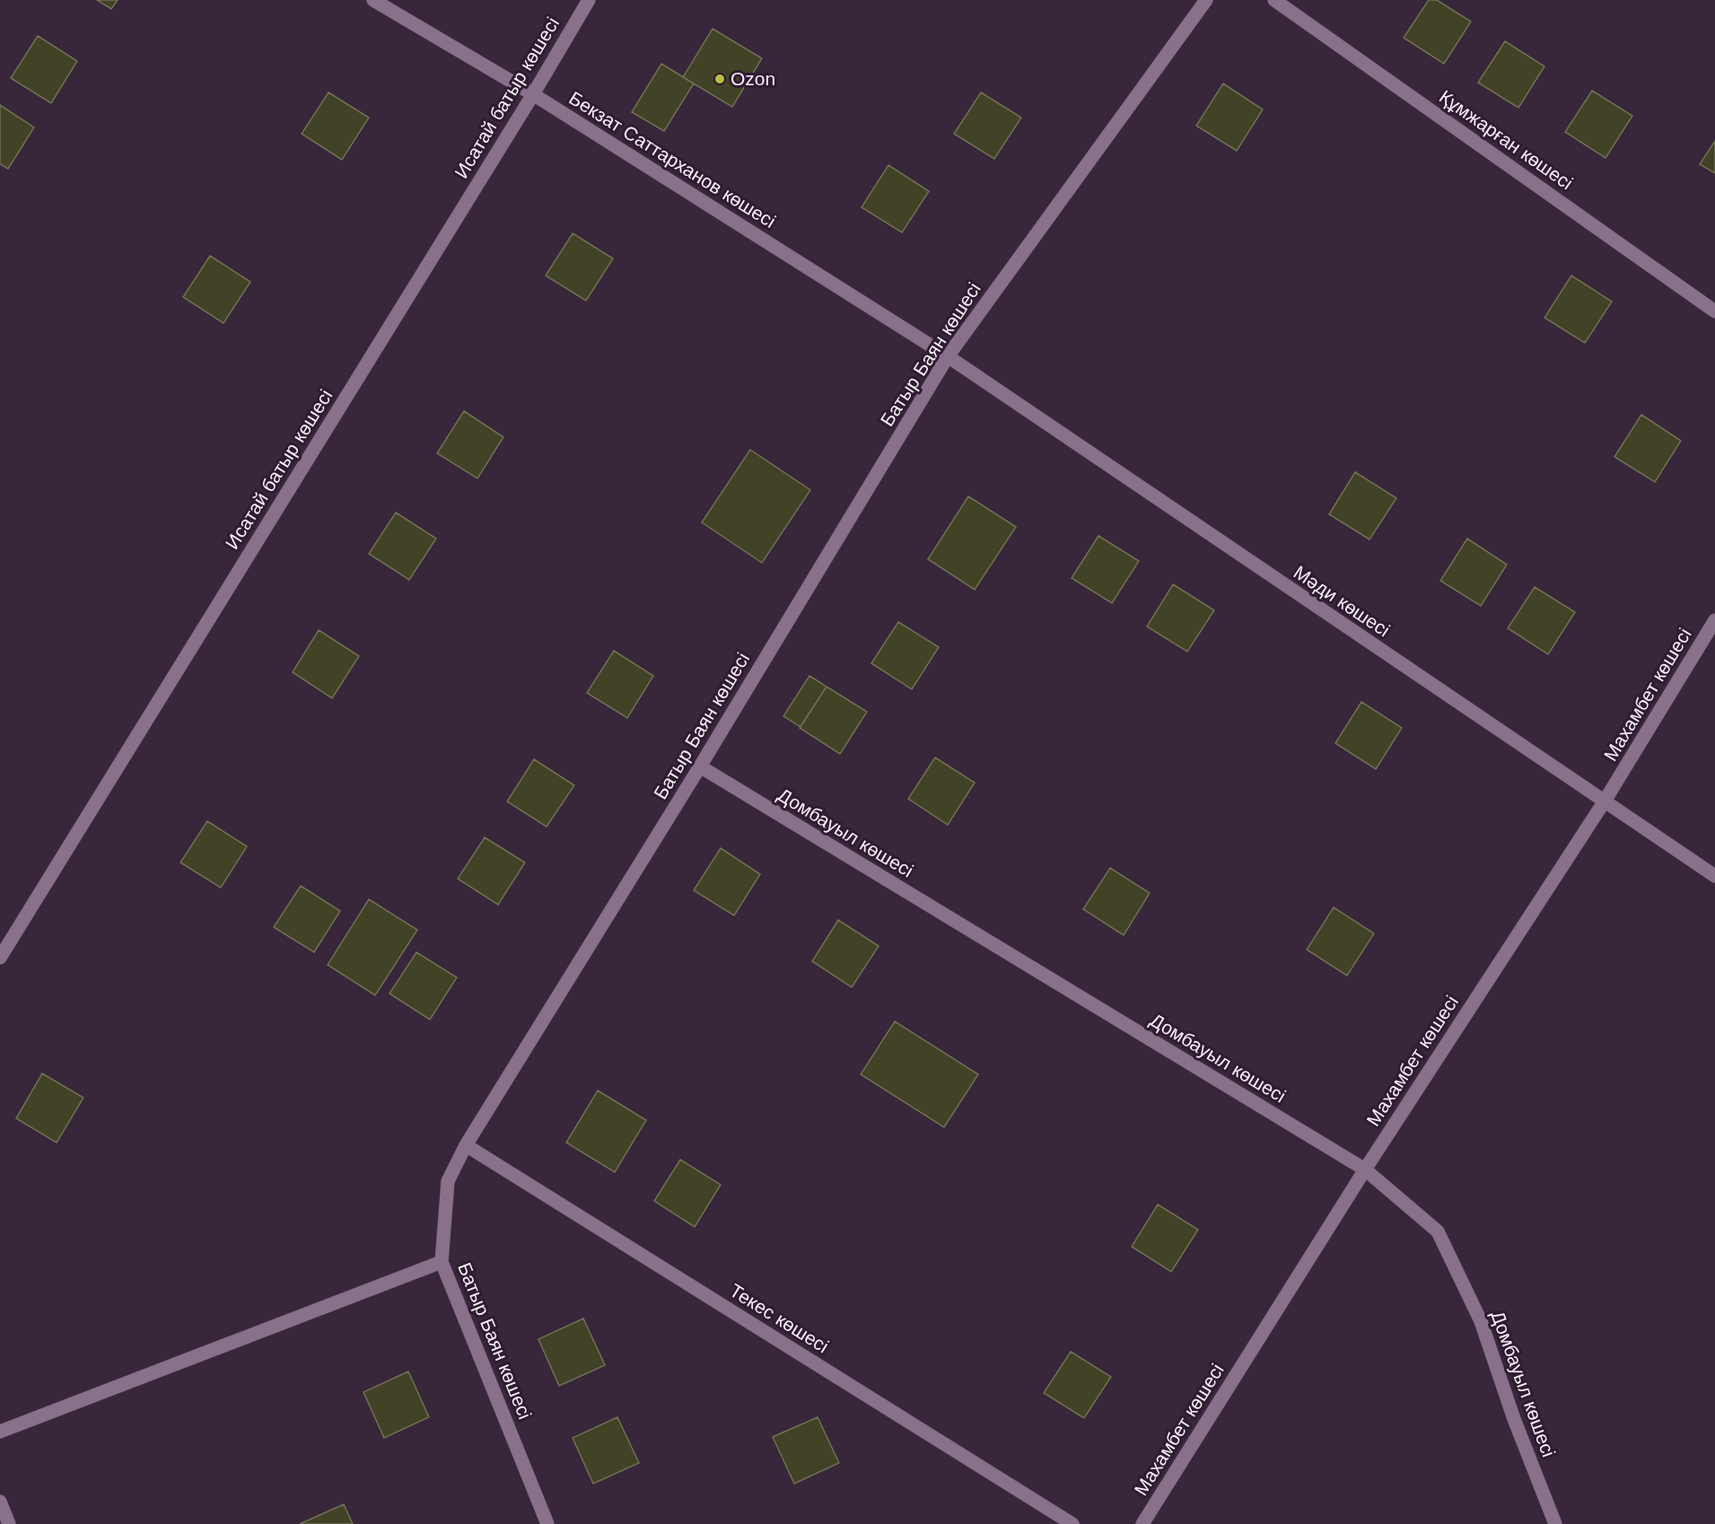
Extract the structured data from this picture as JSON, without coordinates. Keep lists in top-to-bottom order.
{
  "streets": {
    "street": [
      "Исатай батыр көшесі",
      "Құмжарған көшесі",
      "Бекзат Саттарханов көшесі",
      "Батыр Баян көшесі",
      "Мәди көшесі",
      "Махамбет көшесі",
      "Домбауыл көшесі",
      "Текес көшесі"
    ]
  },
  "crossings": [
    ["Исатай батыр көшесі", "Бекзат Саттарханов көшесі"],
    ["Бекзат Саттарханов көшесі", "Батыр Баян көшесі"],
    ["Бекзат Саттарханов көшесі", "Мәди көшесі"],
    ["Батыр Баян көшесі", "Мәди көшесі"],
    ["Батыр Баян көшесі", "Домбауыл көшесі"],
    ["Батыр Баян көшесі", "Текес көшесі"],
    ["Мәди көшесі", "Махамбет көшесі"],
    ["Махамбет көшесі", "Домбауыл көшесі"]
  ],
  "places": ["Ozon"]
}
